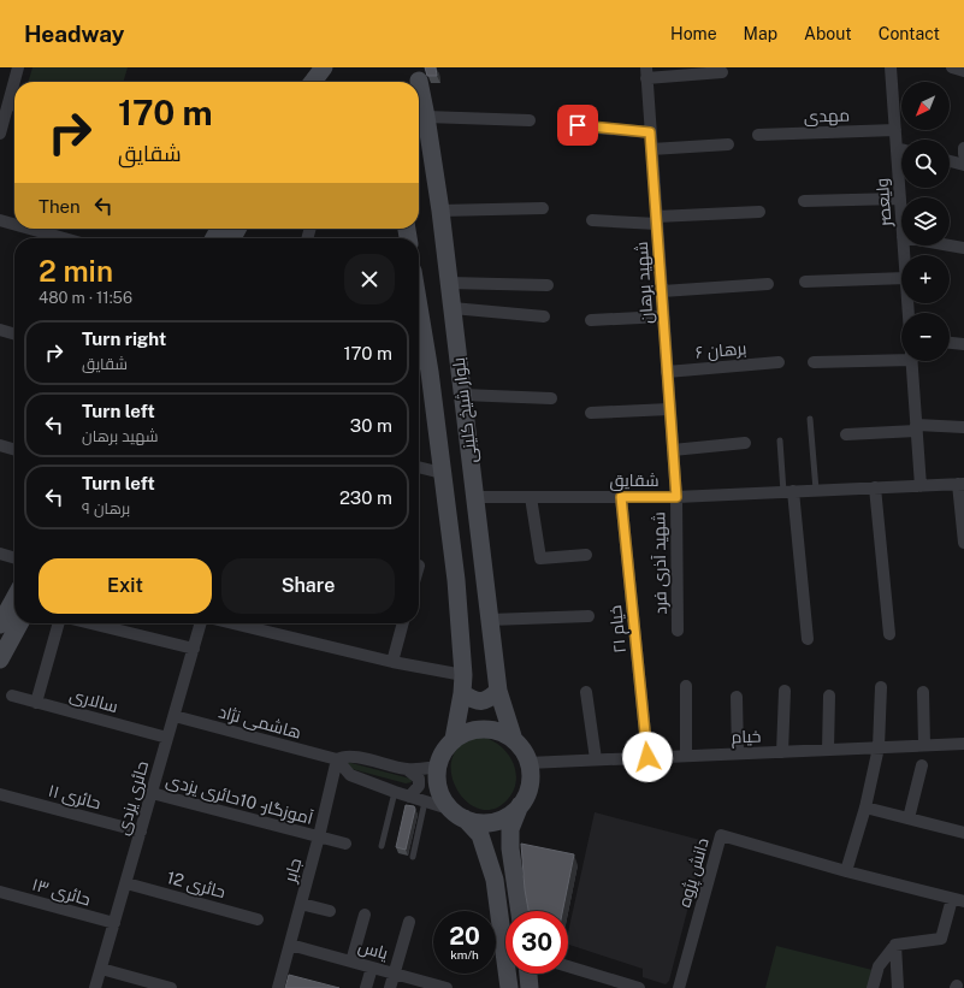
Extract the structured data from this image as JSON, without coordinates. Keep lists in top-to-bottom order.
{
  "streets": {
    "main road": ["بلوار شیخ کلینی"],
    "street": [
      "مهدی",
      "ولیعصر",
      "شهید برهان",
      "برهان ۶",
      "شقایق",
      "شهید آذری فرد",
      "خیام ۲۱",
      "سالاری",
      "هاشمی نژاد",
      "خیام",
      "حائری ۱۱",
      "حائری یزدی",
      "آموزگار- 10حائری یزدی",
      "جابر",
      "دانش پژوه",
      "حائری 12",
      "حائری ۱۳",
      "یاس"
    ]
  },
  "crossings": [
    ["مهدی", "ولیعصر"],
    ["شهید برهان", "برهان ۶"],
    ["شهید برهان", "شقایق"],
    ["شهید برهان", "شهید آذری فرد"],
    ["بلوار شیخ کلینی", "شقایق"],
    ["بلوار شیخ کلینی", "خیام"],
    ["شقایق", "شهید آذری فرد"],
    ["شقایق", "خیام ۲۱"],
    ["خیام ۲۱", "خیام"],
    ["سالاری", "حائری یزدی"],
    ["هاشمی نژاد", "حائری یزدی"],
    ["هاشمی نژاد", "جابر"],
    ["حائری ۱۱", "حائری یزدی"],
    ["حائری یزدی", "آموزگار- 10حائری یزدی"],
    ["حائری یزدی", "حائری 12"],
    ["حائری یزدی", "حائری ۱۳"],
    ["آموزگار- 10حائری یزدی", "جابر"],
    ["جابر", "یاس"]
  ],
  "north": "bottom left",
  "page": {
    "header": "Headway",
    "nav": [
      "Home",
      "Map",
      "About",
      "Contact"
    ],
    "map_buttons": ["+", "−"],
    "turn": ["170 m", "شقایق"],
    "then": "Then",
    "heading": ["2 min", "480 m · 11:56"],
    "list": [
      {
        "name": "Turn right",
        "note": "شقایق",
        "value": "170 m"
      },
      {
        "name": "Turn left",
        "note": "شهید برهان",
        "value": "30 m"
      },
      {
        "name": "Turn left",
        "note": "برهان ۹",
        "value": "230 m"
      }
    ],
    "buttons": ["Exit", "Share"],
    "speed": "20 km/h",
    "limit": "30"
  }
}
